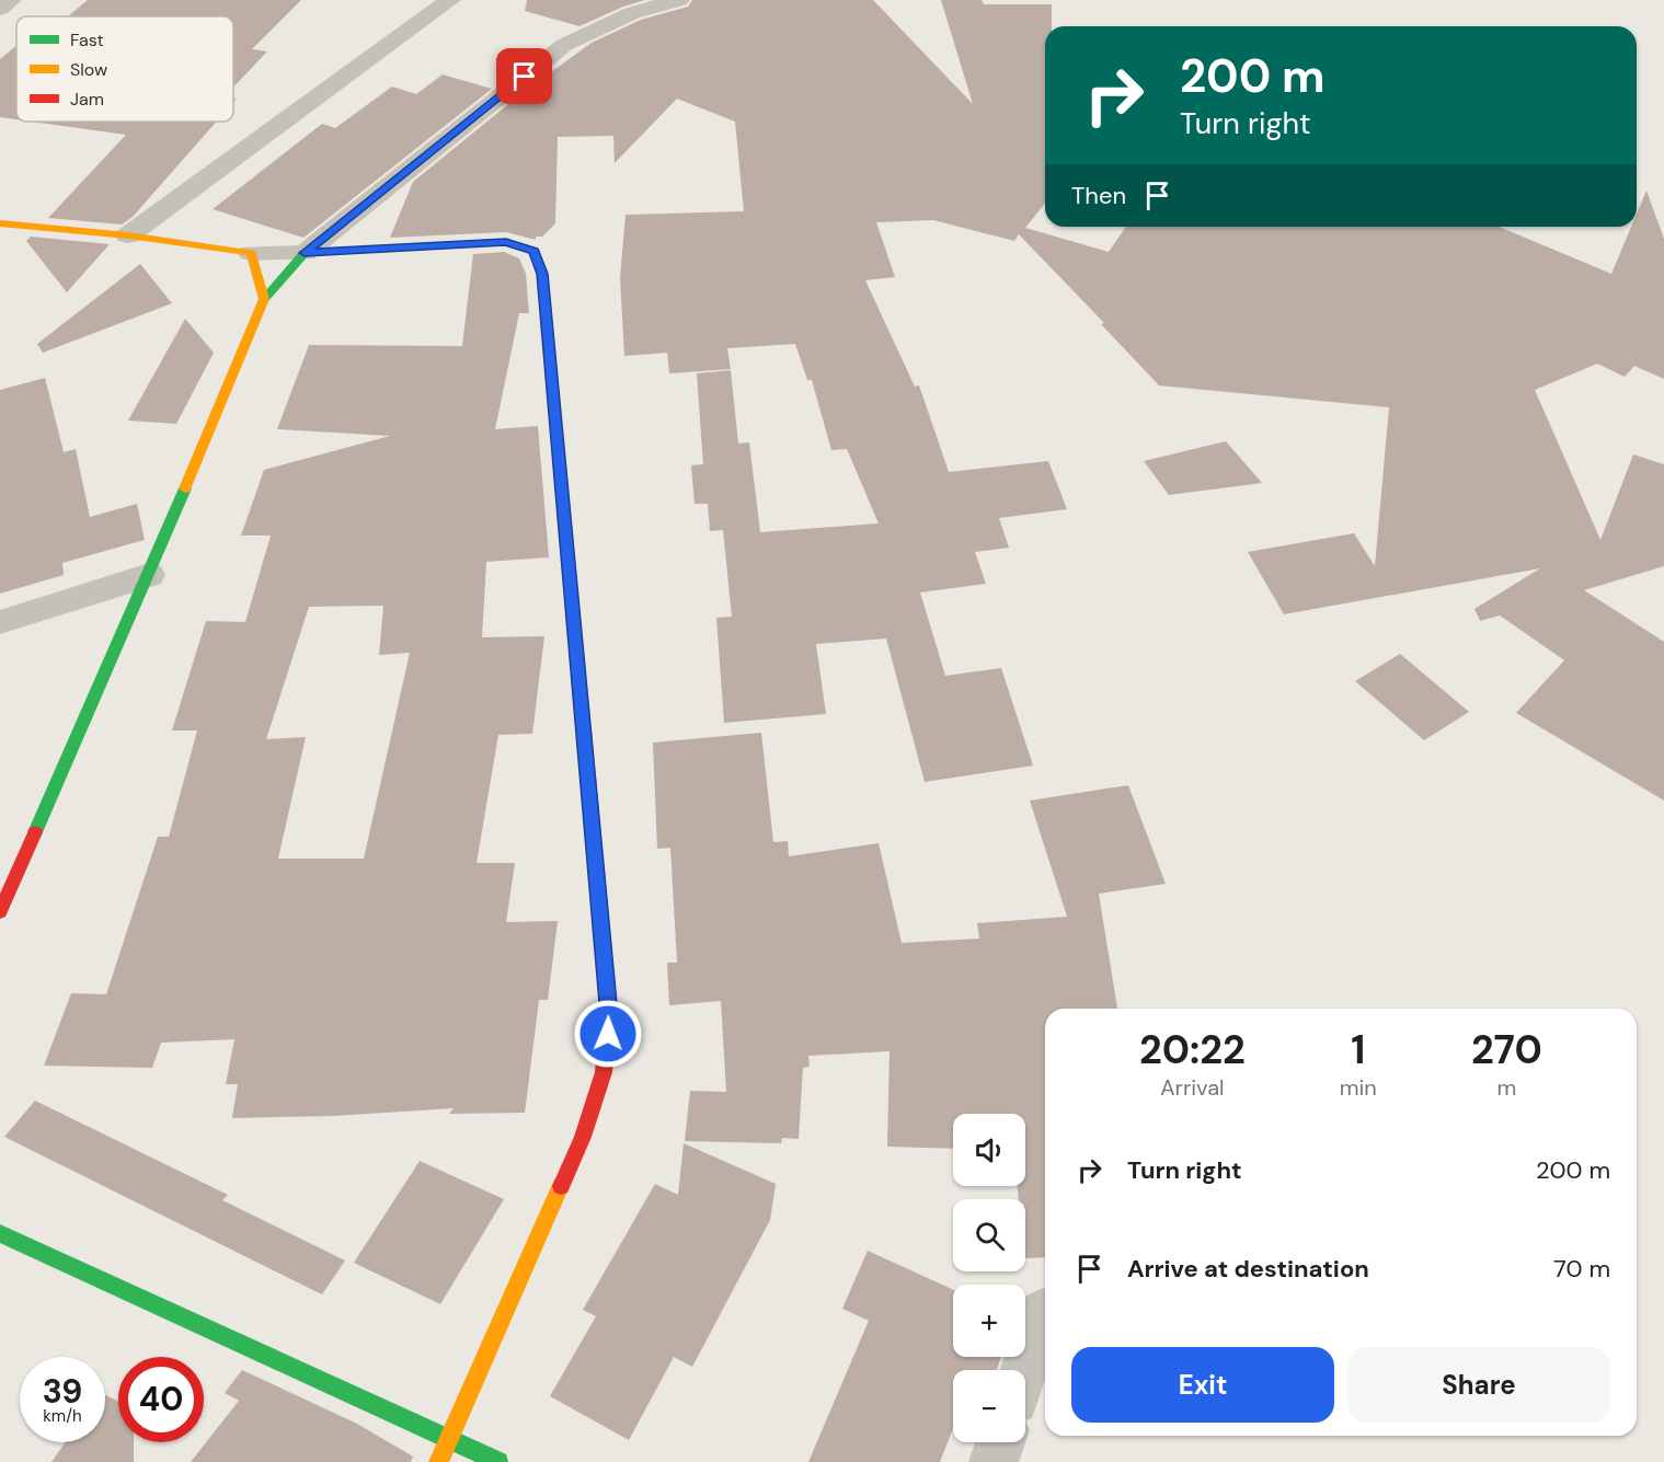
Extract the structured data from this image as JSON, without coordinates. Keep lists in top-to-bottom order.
{
  "legend": ["Fast", "Slow", "Jam"],
  "page": {
    "turn": ["200 m", "Turn right"],
    "then": "Then",
    "eta": [
      "20:22",
      "Arrival",
      "1",
      "min",
      "270",
      "m"
    ],
    "map_buttons": ["+", "−"],
    "list": [
      {
        "name": "Turn right",
        "value": "200 m"
      },
      {
        "name": "Arrive at destination",
        "value": "70 m"
      }
    ],
    "buttons": ["Exit", "Share"],
    "speed": "39 km/h",
    "limit": "40"
  }
}
